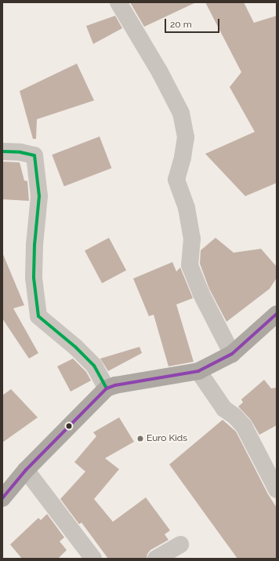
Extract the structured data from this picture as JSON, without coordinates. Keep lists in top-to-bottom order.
{
  "places": ["Euro Kids"],
  "scale_bar": "20 m"
}
